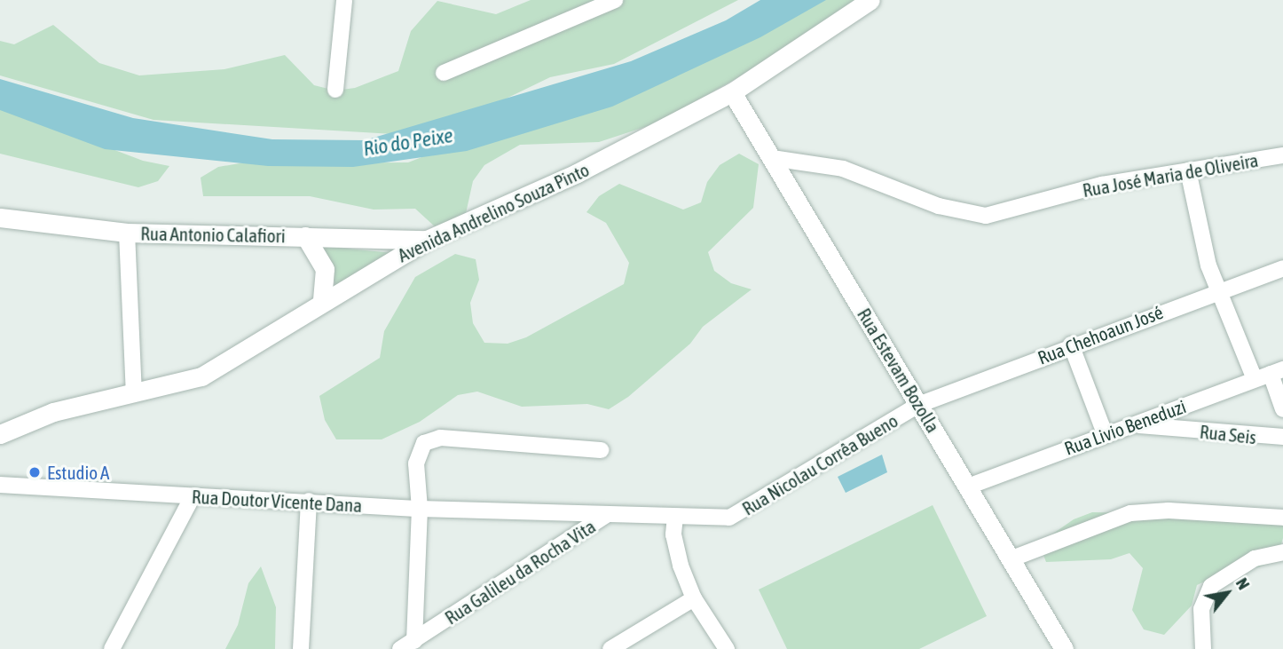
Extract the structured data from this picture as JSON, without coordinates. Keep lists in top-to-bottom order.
{
  "streets": {
    "street": [
      "Rua José Maria de Oliveira",
      "Avenida Andrelino Souza Pinto",
      "Rua Antonio Calafiori",
      "Rua Chehoaun José",
      "Rua Estevam Bozolla",
      "Rua Livio Beneduzi",
      "Rua Seis",
      "Rua Nicolau Corrêa Bueno",
      "Rua Doutor Vicente Dana",
      "Rua Galileu da Rocha Vita"
    ]
  },
  "crossings": [
    ["Rua José Maria de Oliveira", "Rua Estevam Bozolla"],
    ["Avenida Andrelino Souza Pinto", "Rua Antonio Calafiori"],
    ["Avenida Andrelino Souza Pinto", "Rua Estevam Bozolla"],
    ["Rua Chehoaun José", "Rua Estevam Bozolla"],
    ["Rua Chehoaun José", "Rua Nicolau Corrêa Bueno"],
    ["Rua Estevam Bozolla", "Rua Livio Beneduzi"],
    ["Rua Estevam Bozolla", "Rua Nicolau Corrêa Bueno"],
    ["Rua Livio Beneduzi", "Rua Seis"],
    ["Rua Nicolau Corrêa Bueno", "Rua Doutor Vicente Dana"],
    ["Rua Nicolau Corrêa Bueno", "Rua Galileu da Rocha Vita"],
    ["Rua Doutor Vicente Dana", "Rua Galileu da Rocha Vita"]
  ],
  "water": ["Rio do Peixe"],
  "places": ["Estudio A"],
  "north": "top right"
}
